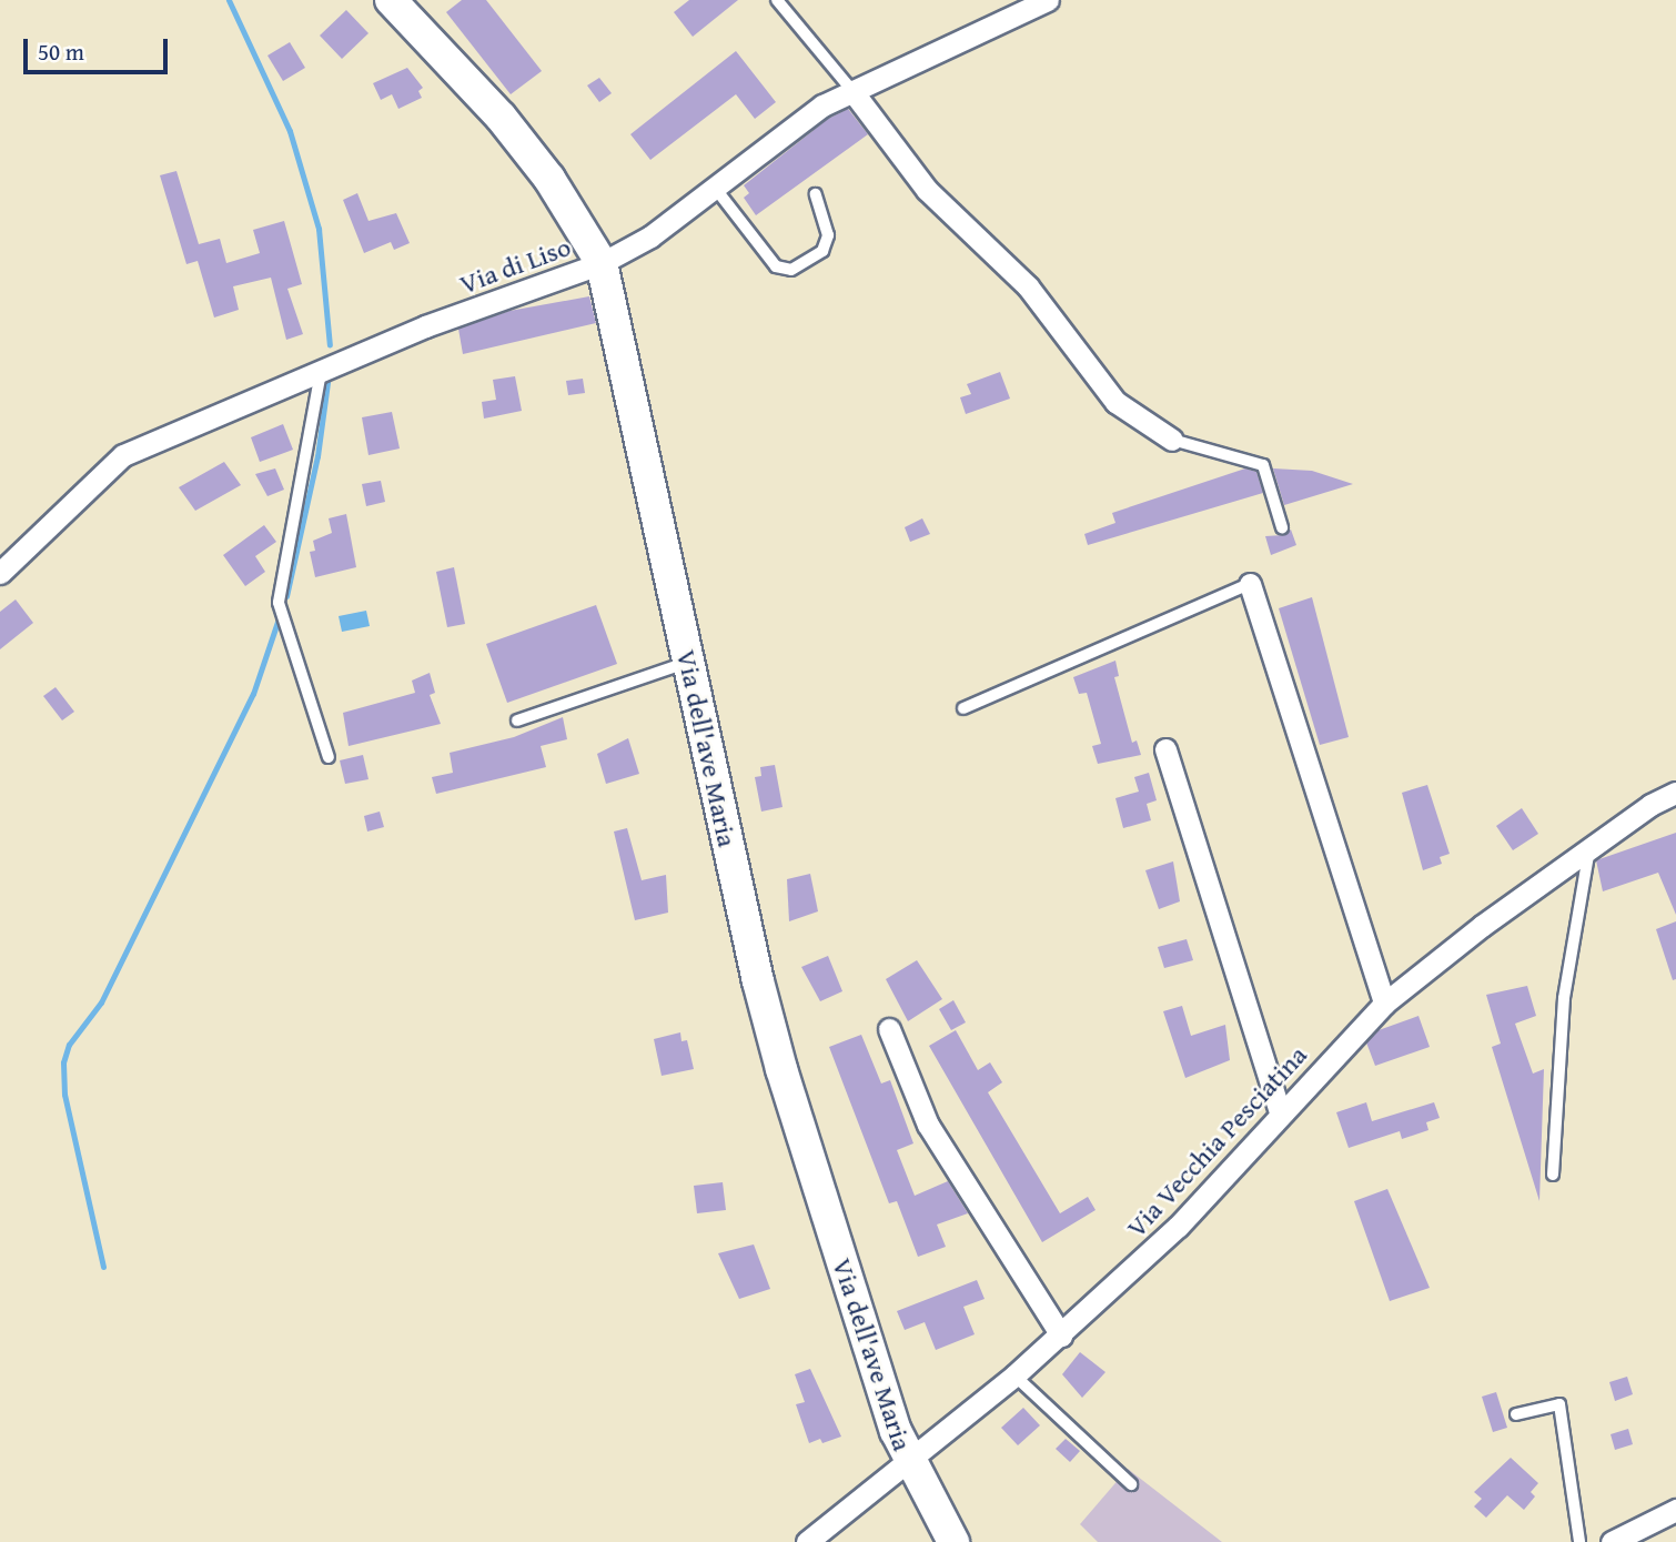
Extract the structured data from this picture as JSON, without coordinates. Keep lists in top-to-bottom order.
{
  "streets": {
    "street": ["Via di Liso", "Via dell'ave Maria", "Via Vecchia Pesciatina"]
  },
  "crossings": [
    ["Via di Liso", "Via dell'ave Maria"],
    ["Via dell'ave Maria", "Via Vecchia Pesciatina"]
  ],
  "scale_bar": "50 m"
}
